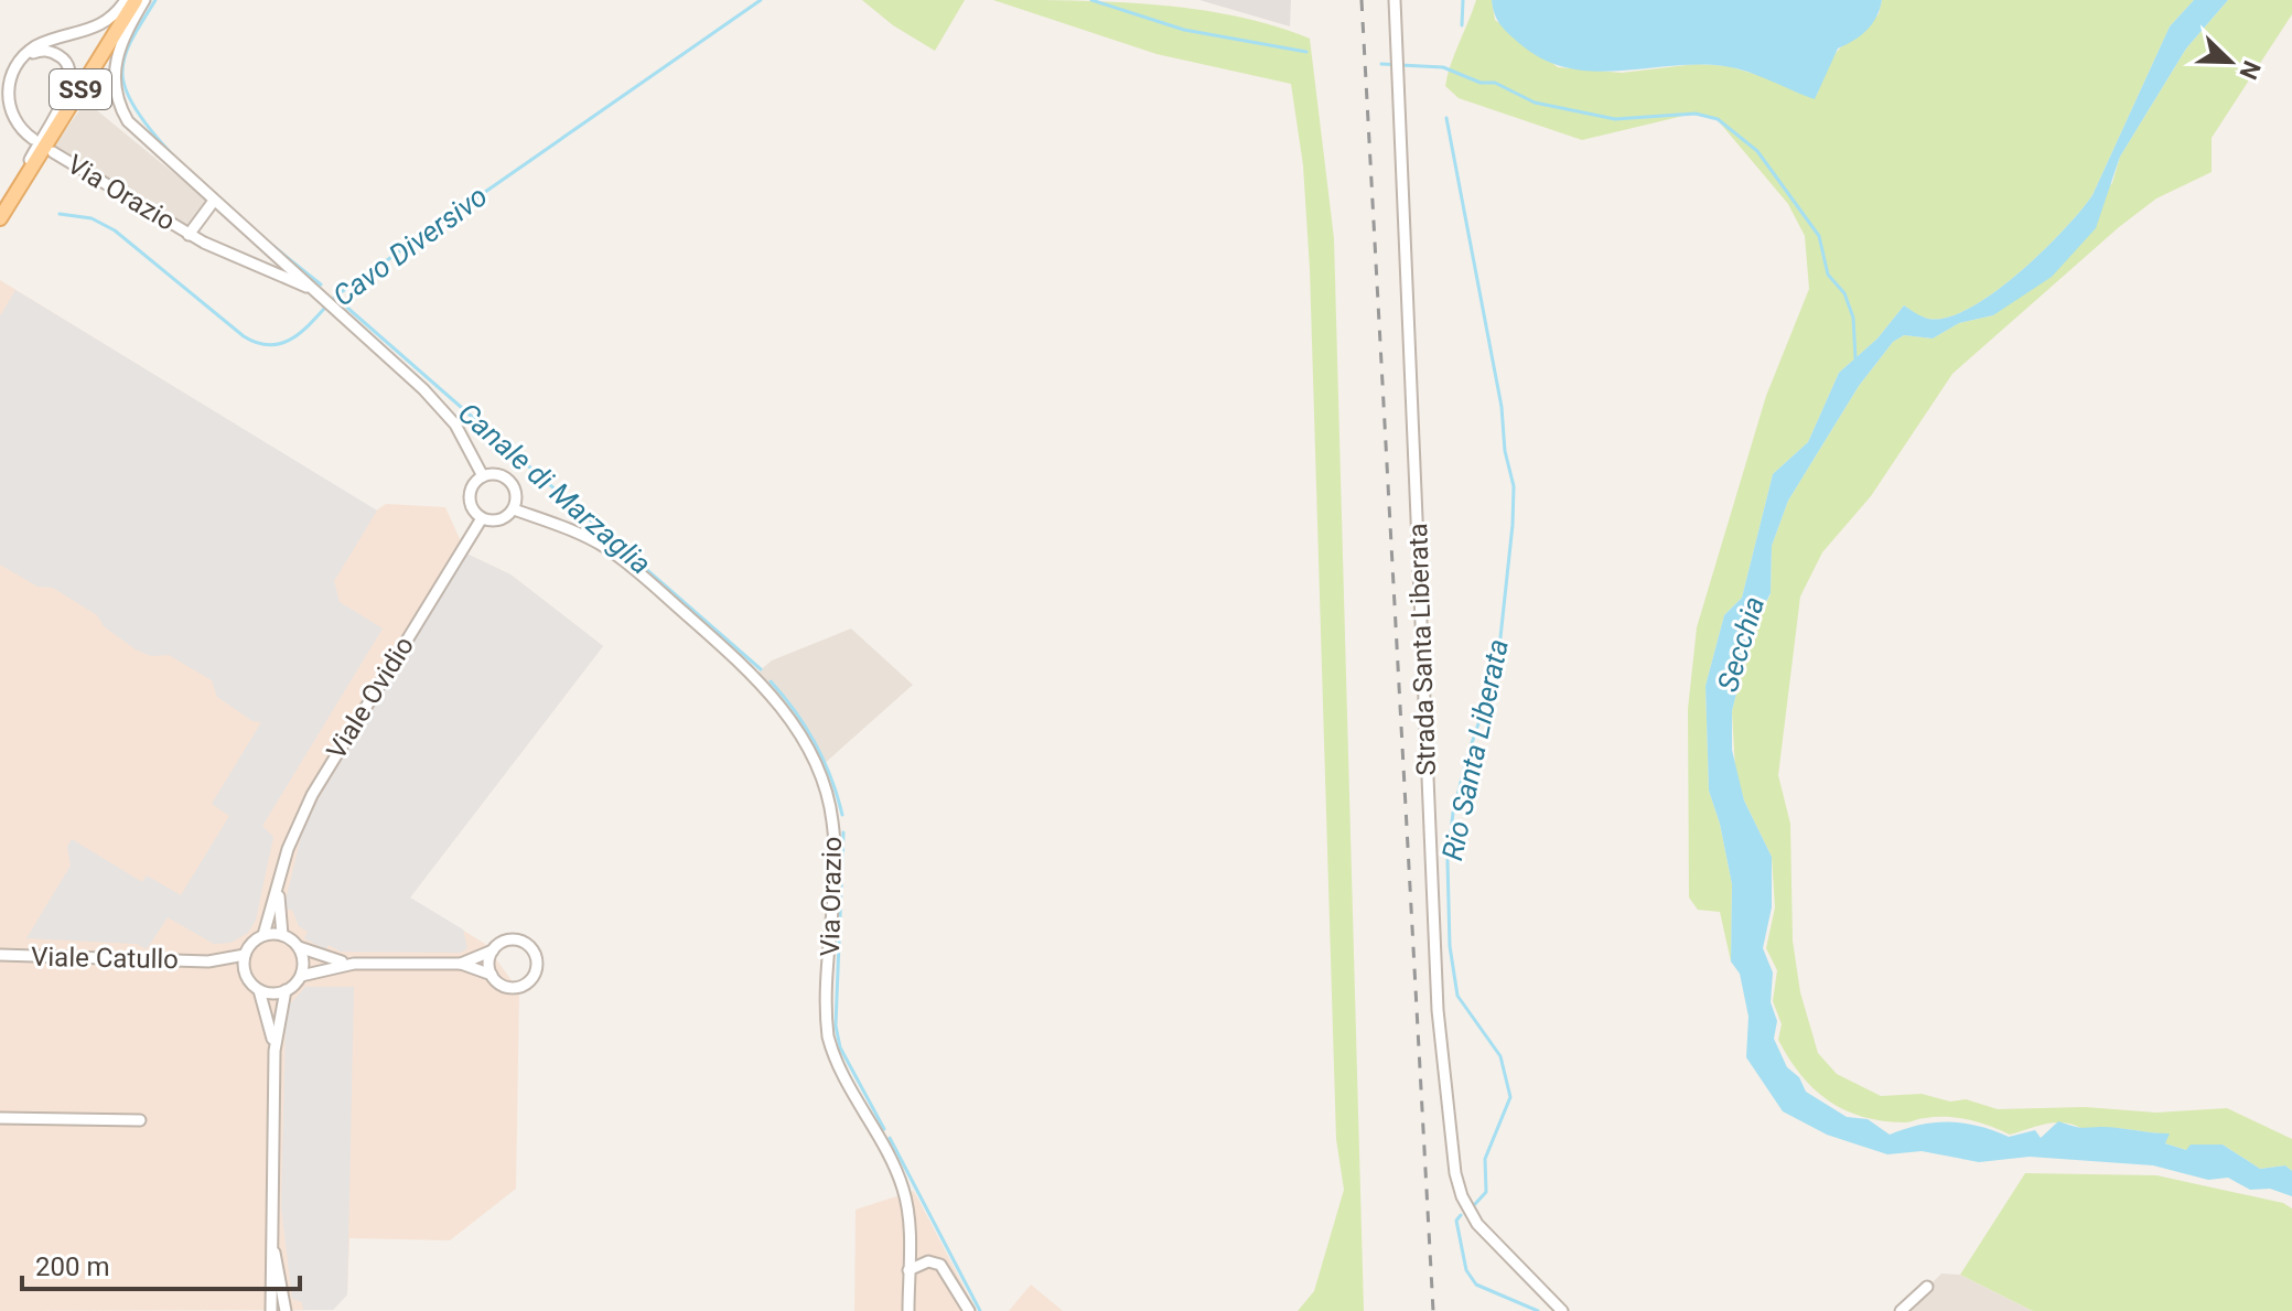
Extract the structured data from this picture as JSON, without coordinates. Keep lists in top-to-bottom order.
{
  "streets": {
    "main road": ["SS9"],
    "street": [
      "Via Orazio",
      "Strada Santa Liberata",
      "Viale Ovidio",
      "Viale Catullo"
    ]
  },
  "crossings": [
    ["Via Orazio", "Viale Ovidio"],
    ["Viale Ovidio", "Viale Catullo"]
  ],
  "water": [
    "Cavo Diversivo",
    "Canale di Marzaglia",
    "Secchia",
    "Rio Santa Liberata"
  ],
  "scale_bar": "200 m",
  "north": "bottom right"
}
